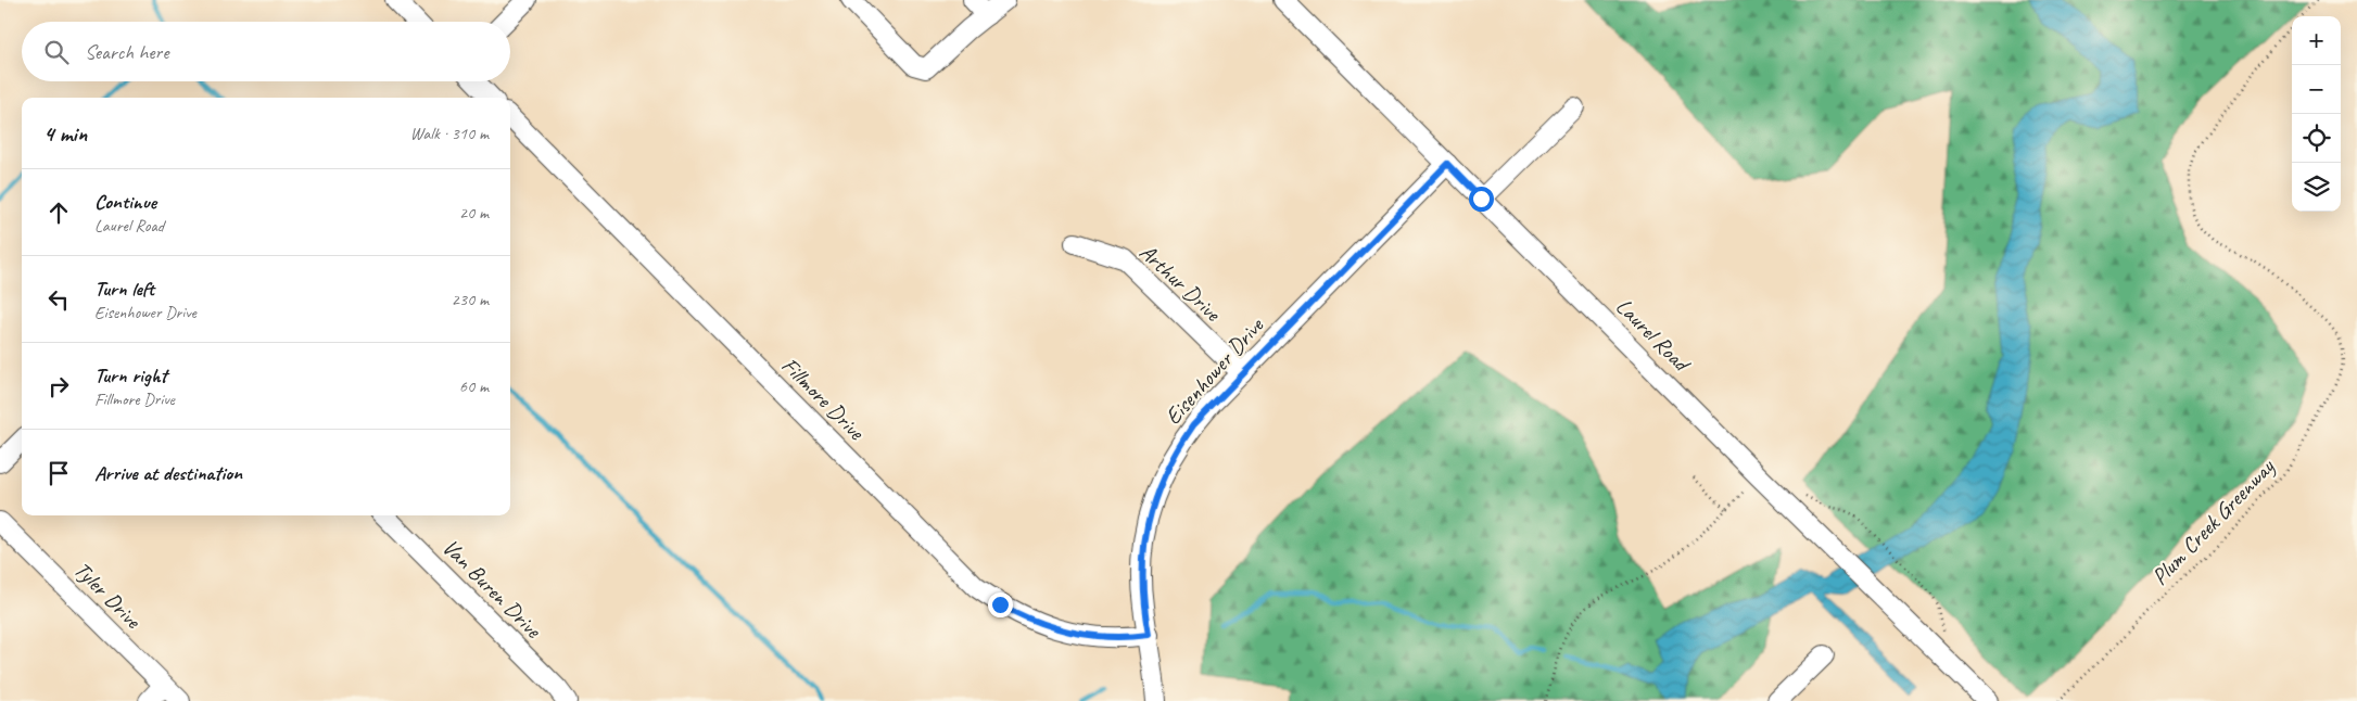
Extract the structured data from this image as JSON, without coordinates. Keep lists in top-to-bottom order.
{
  "streets": {
    "street": [
      "Arthur Drive",
      "Laurel Road",
      "Eisenhower Drive",
      "Fillmore Drive",
      "Van Buren Drive",
      "Tyler Drive"
    ],
    "path": ["Plum Creek Greenway"]
  },
  "crossings": [
    ["Arthur Drive", "Eisenhower Drive"],
    ["Laurel Road", "Eisenhower Drive"],
    ["Eisenhower Drive", "Fillmore Drive"]
  ],
  "page": {
    "map_buttons": ["+", "−"],
    "search": "Search here",
    "heading": ["4 min", "Walk · 310 m"],
    "list": [
      ["Continue", "Laurel Road", "20 m"],
      ["Turn left", "Eisenhower Drive", "230 m"],
      ["Turn right", "Fillmore Drive", "60 m"],
      "Arrive at destination"
    ]
  }
}
